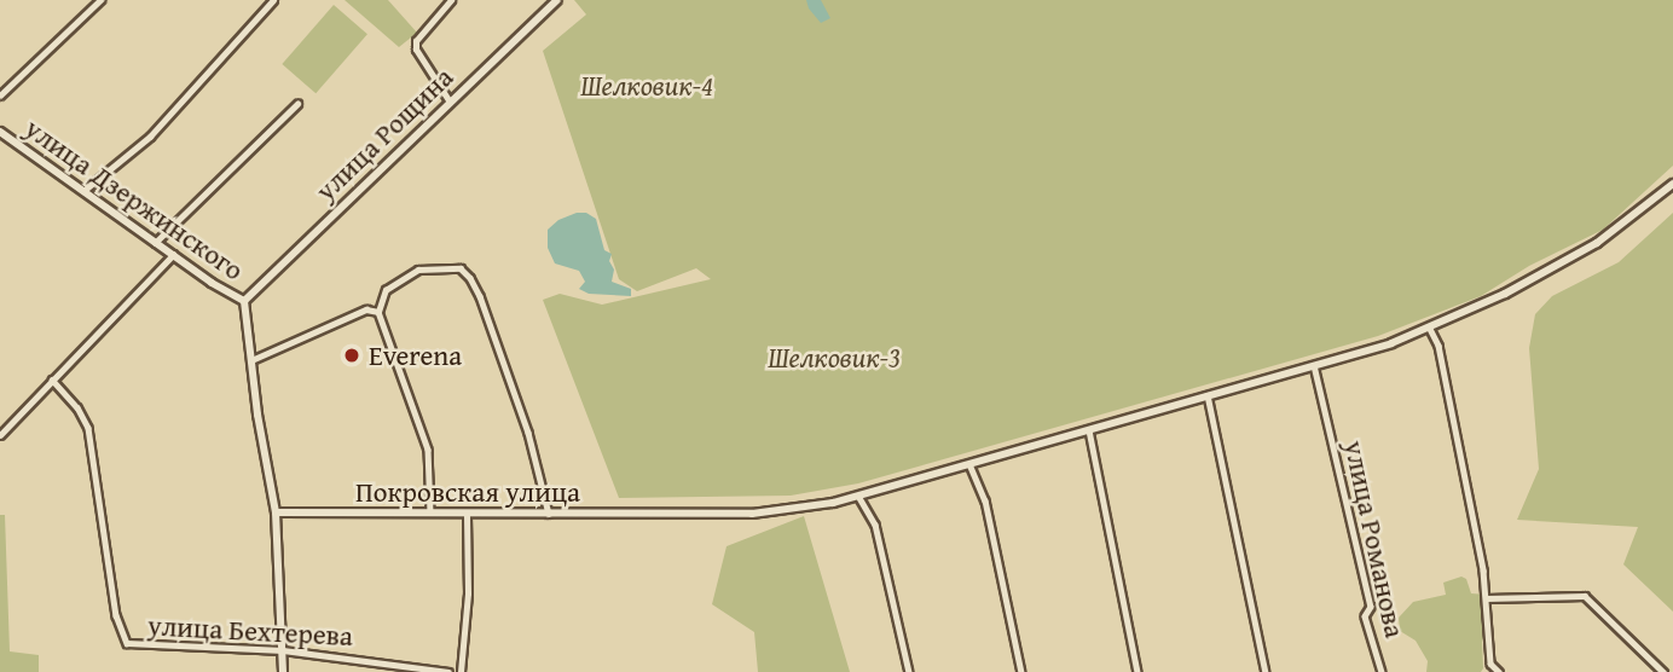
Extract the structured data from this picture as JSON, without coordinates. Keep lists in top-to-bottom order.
{
  "streets": {
    "street": [
      "улица Рощина",
      "улица Дзержинского",
      "Покровская улица",
      "улица Романова",
      "улица Бехтерева"
    ]
  },
  "crossings": [
    ["улица Рощина", "улица Дзержинского"],
    ["Покровская улица", "улица Романова"]
  ],
  "parks": ["Шелковик-4", "Шелковик-3"],
  "places": ["Everena"]
}
